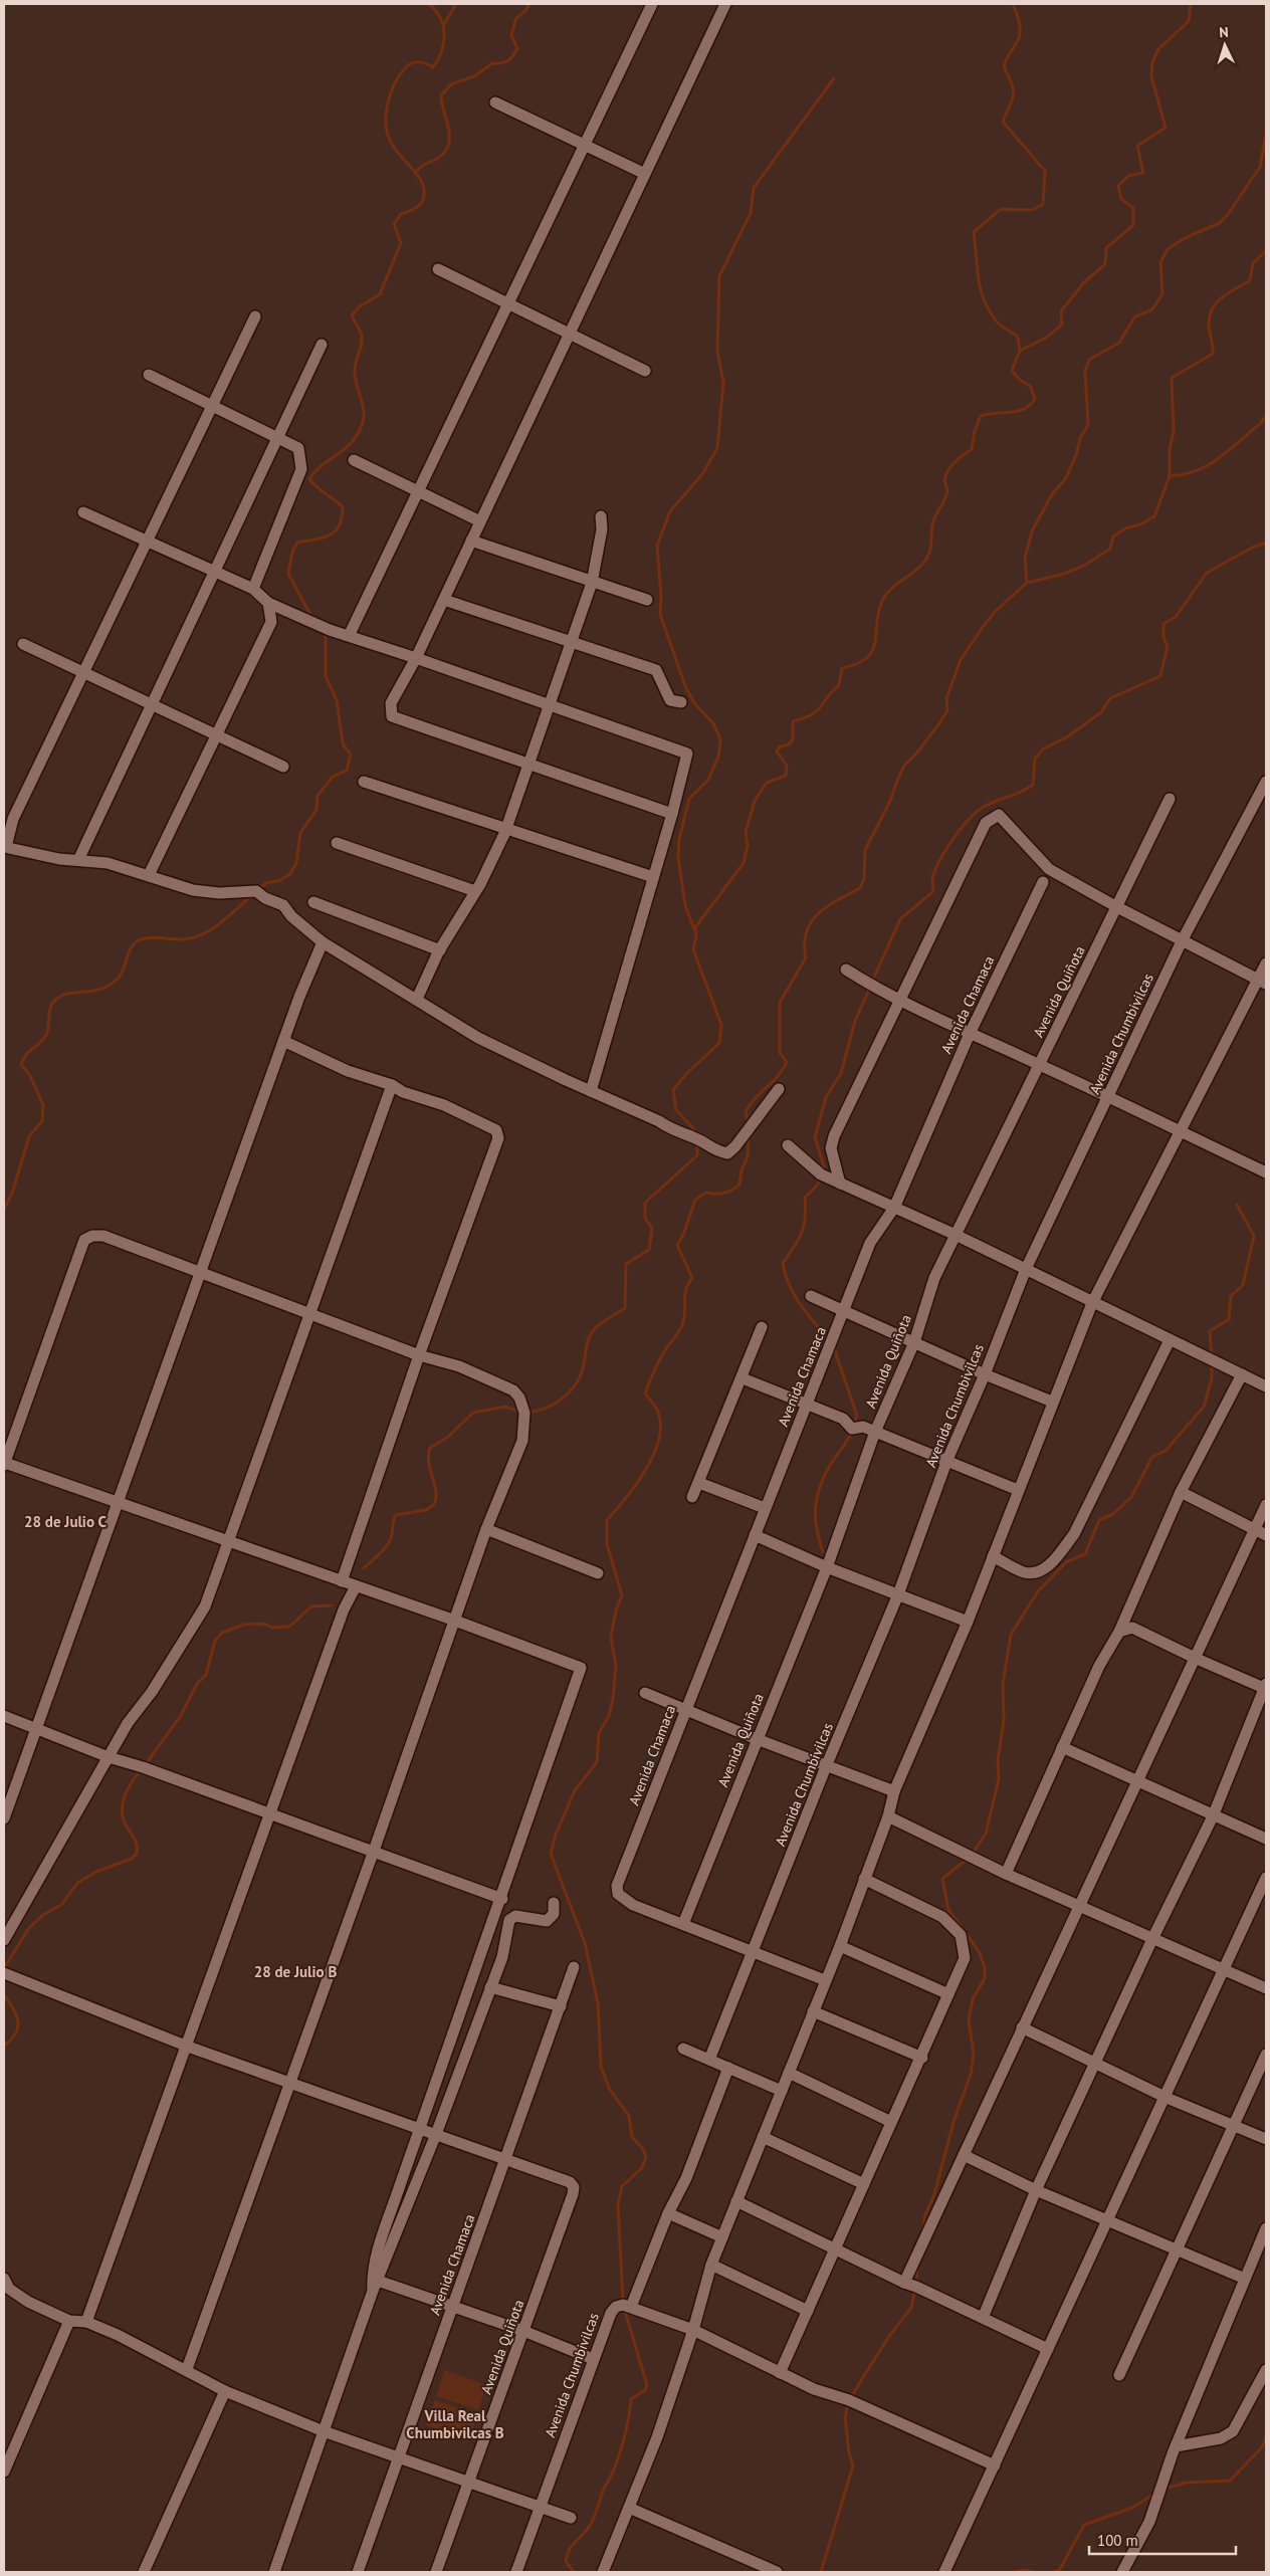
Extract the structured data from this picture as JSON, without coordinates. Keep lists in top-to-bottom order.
{
  "streets": {
    "street": ["Avenida Quiñota", "Avenida Chamaca", "Avenida Chumbivilcas"]
  },
  "crossings": [
    ["Avenida Quiñota", "Avenida Chamaca"]
  ],
  "districts": ["28 de Julio C", "28 de Julio B", "Villa Real Chumbivilcas B"],
  "scale_bar": "100 m",
  "north": "top"
}
